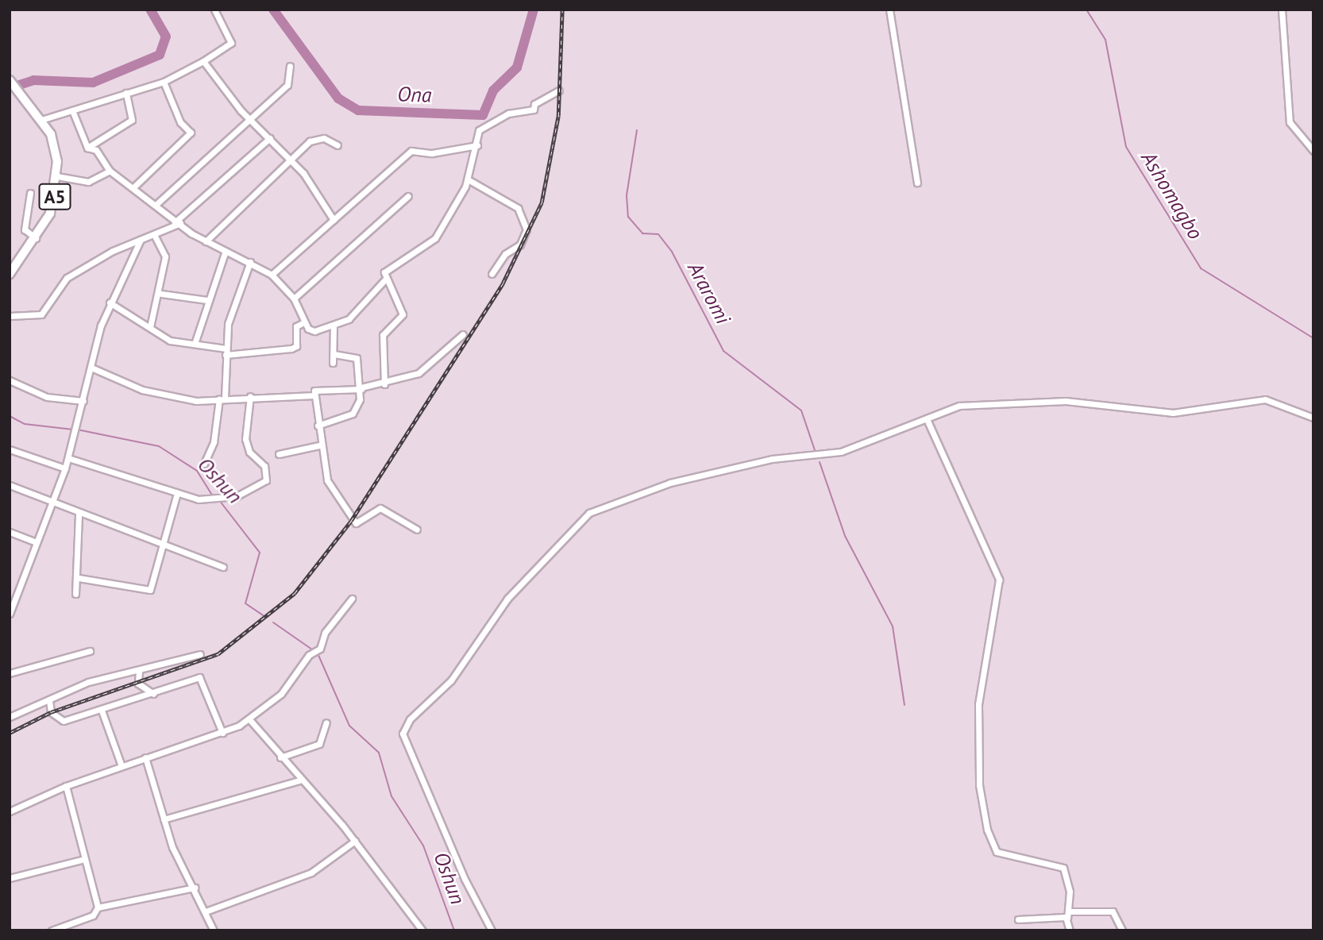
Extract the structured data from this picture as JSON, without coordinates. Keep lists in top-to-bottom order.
{
  "streets": {
    "highway": ["A5"]
  },
  "water": [
    "Ona",
    "Ashomagbo",
    "Araromi",
    "Oshun"
  ]
}
